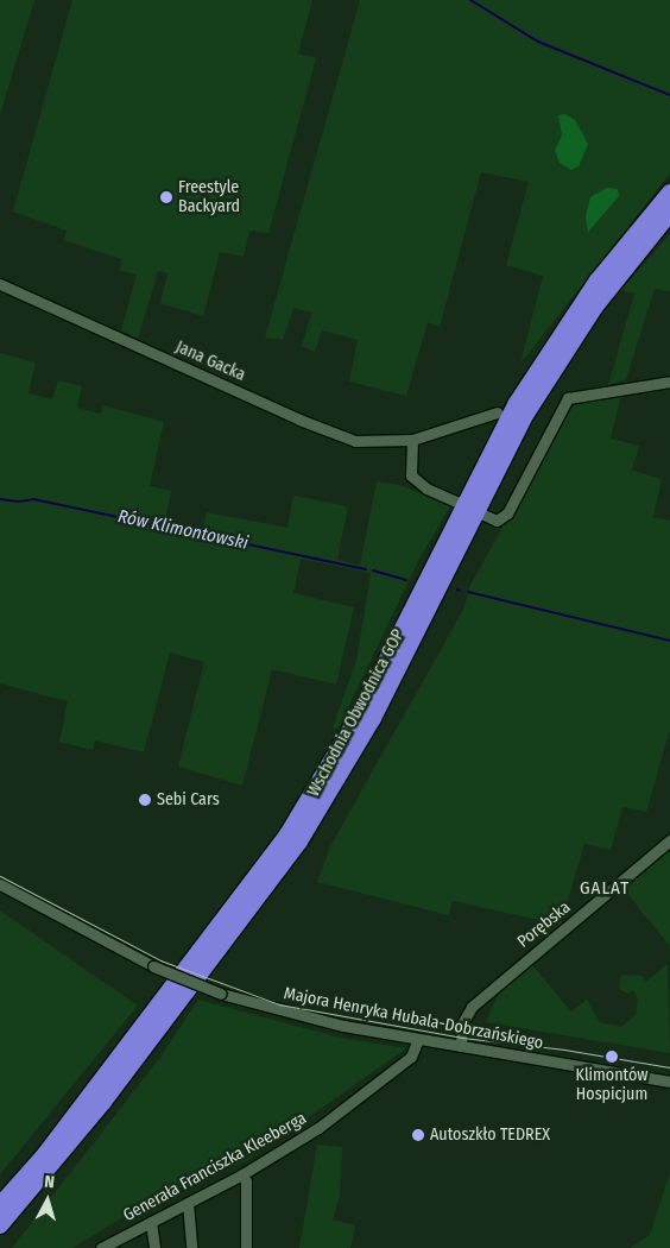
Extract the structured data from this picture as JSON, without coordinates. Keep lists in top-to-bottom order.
{
  "streets": {
    "highway": ["Wschodnia Obwodnica GOP"],
    "street": [
      "Jana Gacka",
      "Porębska",
      "Majora Henryka Hubala-Dobrzańskiego",
      "Generała Franciszka Kleeberga"
    ]
  },
  "crossings": [
    ["Porębska", "Majora Henryka Hubala-Dobrzańskiego"],
    ["Majora Henryka Hubala-Dobrzańskiego", "Generała Franciszka Kleeberga"]
  ],
  "districts": ["GALAT"],
  "water": ["Rów Klimontowski"],
  "places": [
    "Freestyle Backyard",
    "Sebi Cars",
    "Klimontów Hospicjum",
    "Autoszkło TEDREX"
  ],
  "north": "top"
}
